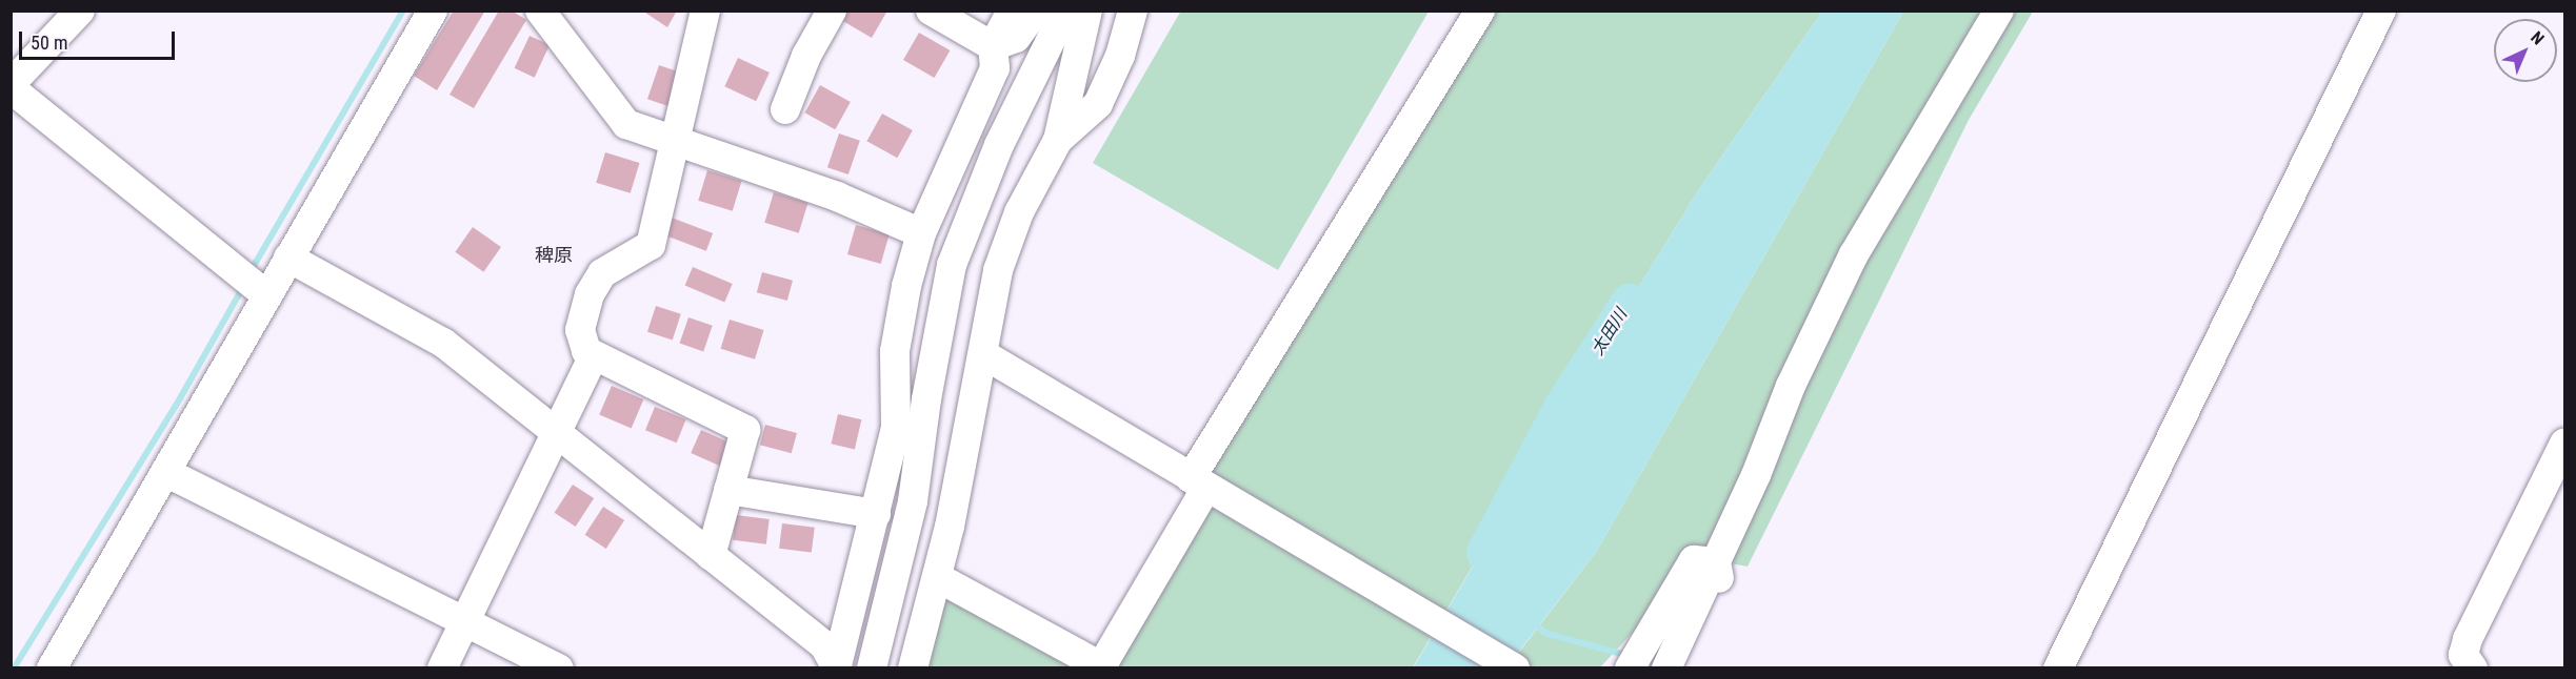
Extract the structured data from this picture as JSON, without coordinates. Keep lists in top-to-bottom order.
{
  "districts": ["稗原"],
  "water": ["太田川"],
  "scale_bar": "50 m",
  "north": "top right"
}
